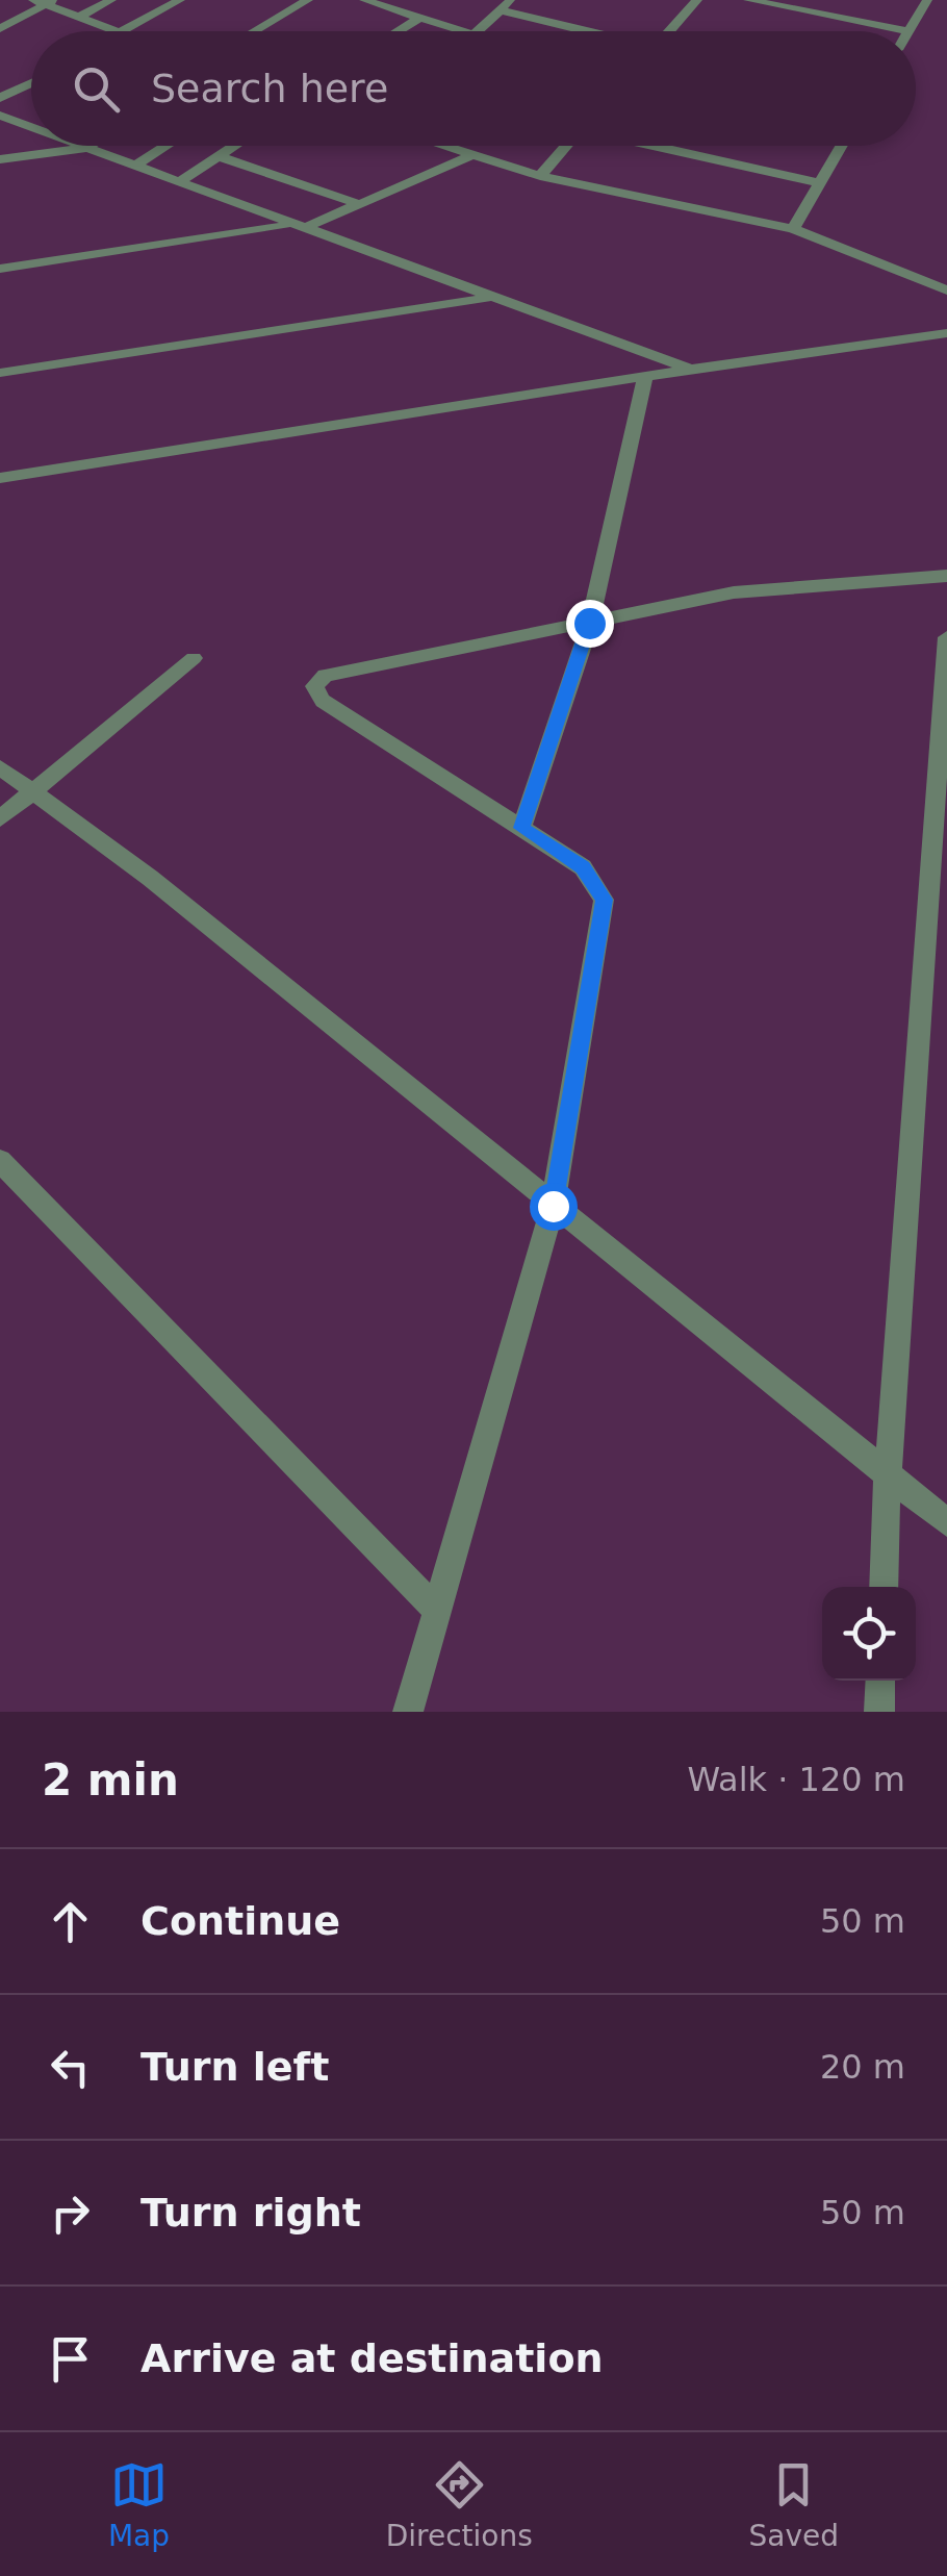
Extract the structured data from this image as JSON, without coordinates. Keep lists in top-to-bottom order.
{
  "page": {
    "search": "Search here",
    "heading": ["2 min", "Walk · 120 m"],
    "list": [
      ["Continue", "50 m"],
      ["Turn left", "20 m"],
      ["Turn right", "50 m"],
      "Arrive at destination"
    ],
    "nav": ["Map", "Directions", "Saved"]
  }
}
